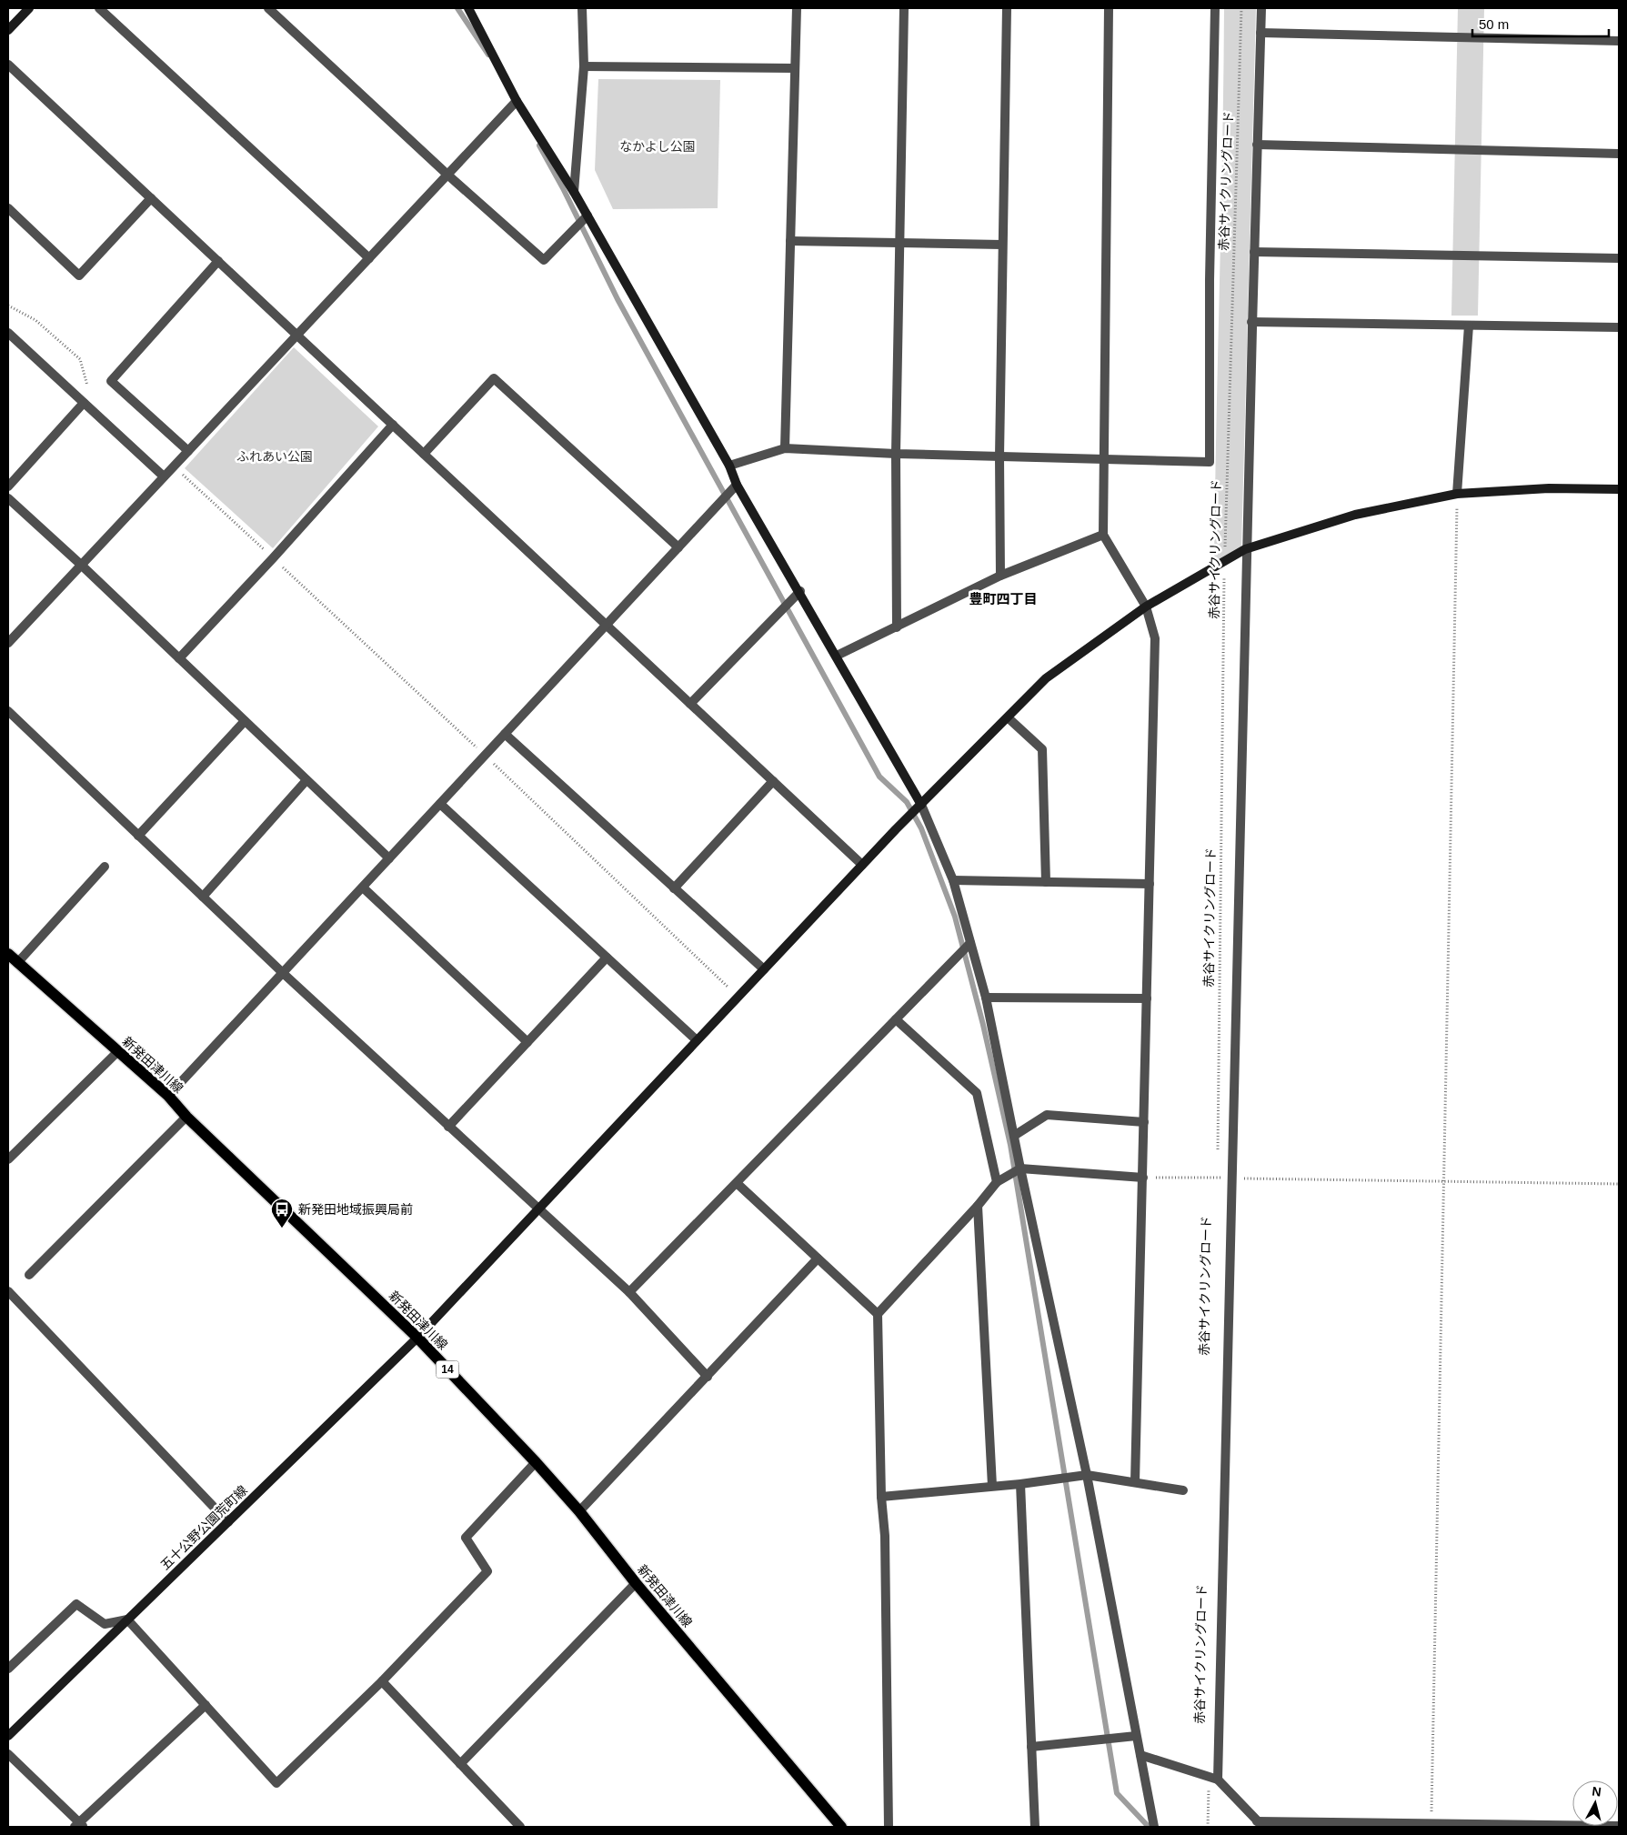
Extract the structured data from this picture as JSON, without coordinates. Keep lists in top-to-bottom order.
{
  "streets": {
    "main road": ["新発田津川線", "14"],
    "street": ["五十公野公園荒町線"],
    "path": ["赤谷サイクリングロード"]
  },
  "crossings": [
    ["赤谷サイクリングロード", "五十公野公園荒町線"],
    ["新発田津川線", "五十公野公園荒町線"]
  ],
  "districts": ["豊町四丁目"],
  "parks": ["なかよし公園", "ふれあい公園"],
  "places": {
    "bus stop": ["新発田地域振興局前"]
  },
  "scale_bar": "50 m",
  "north": "top"
}
